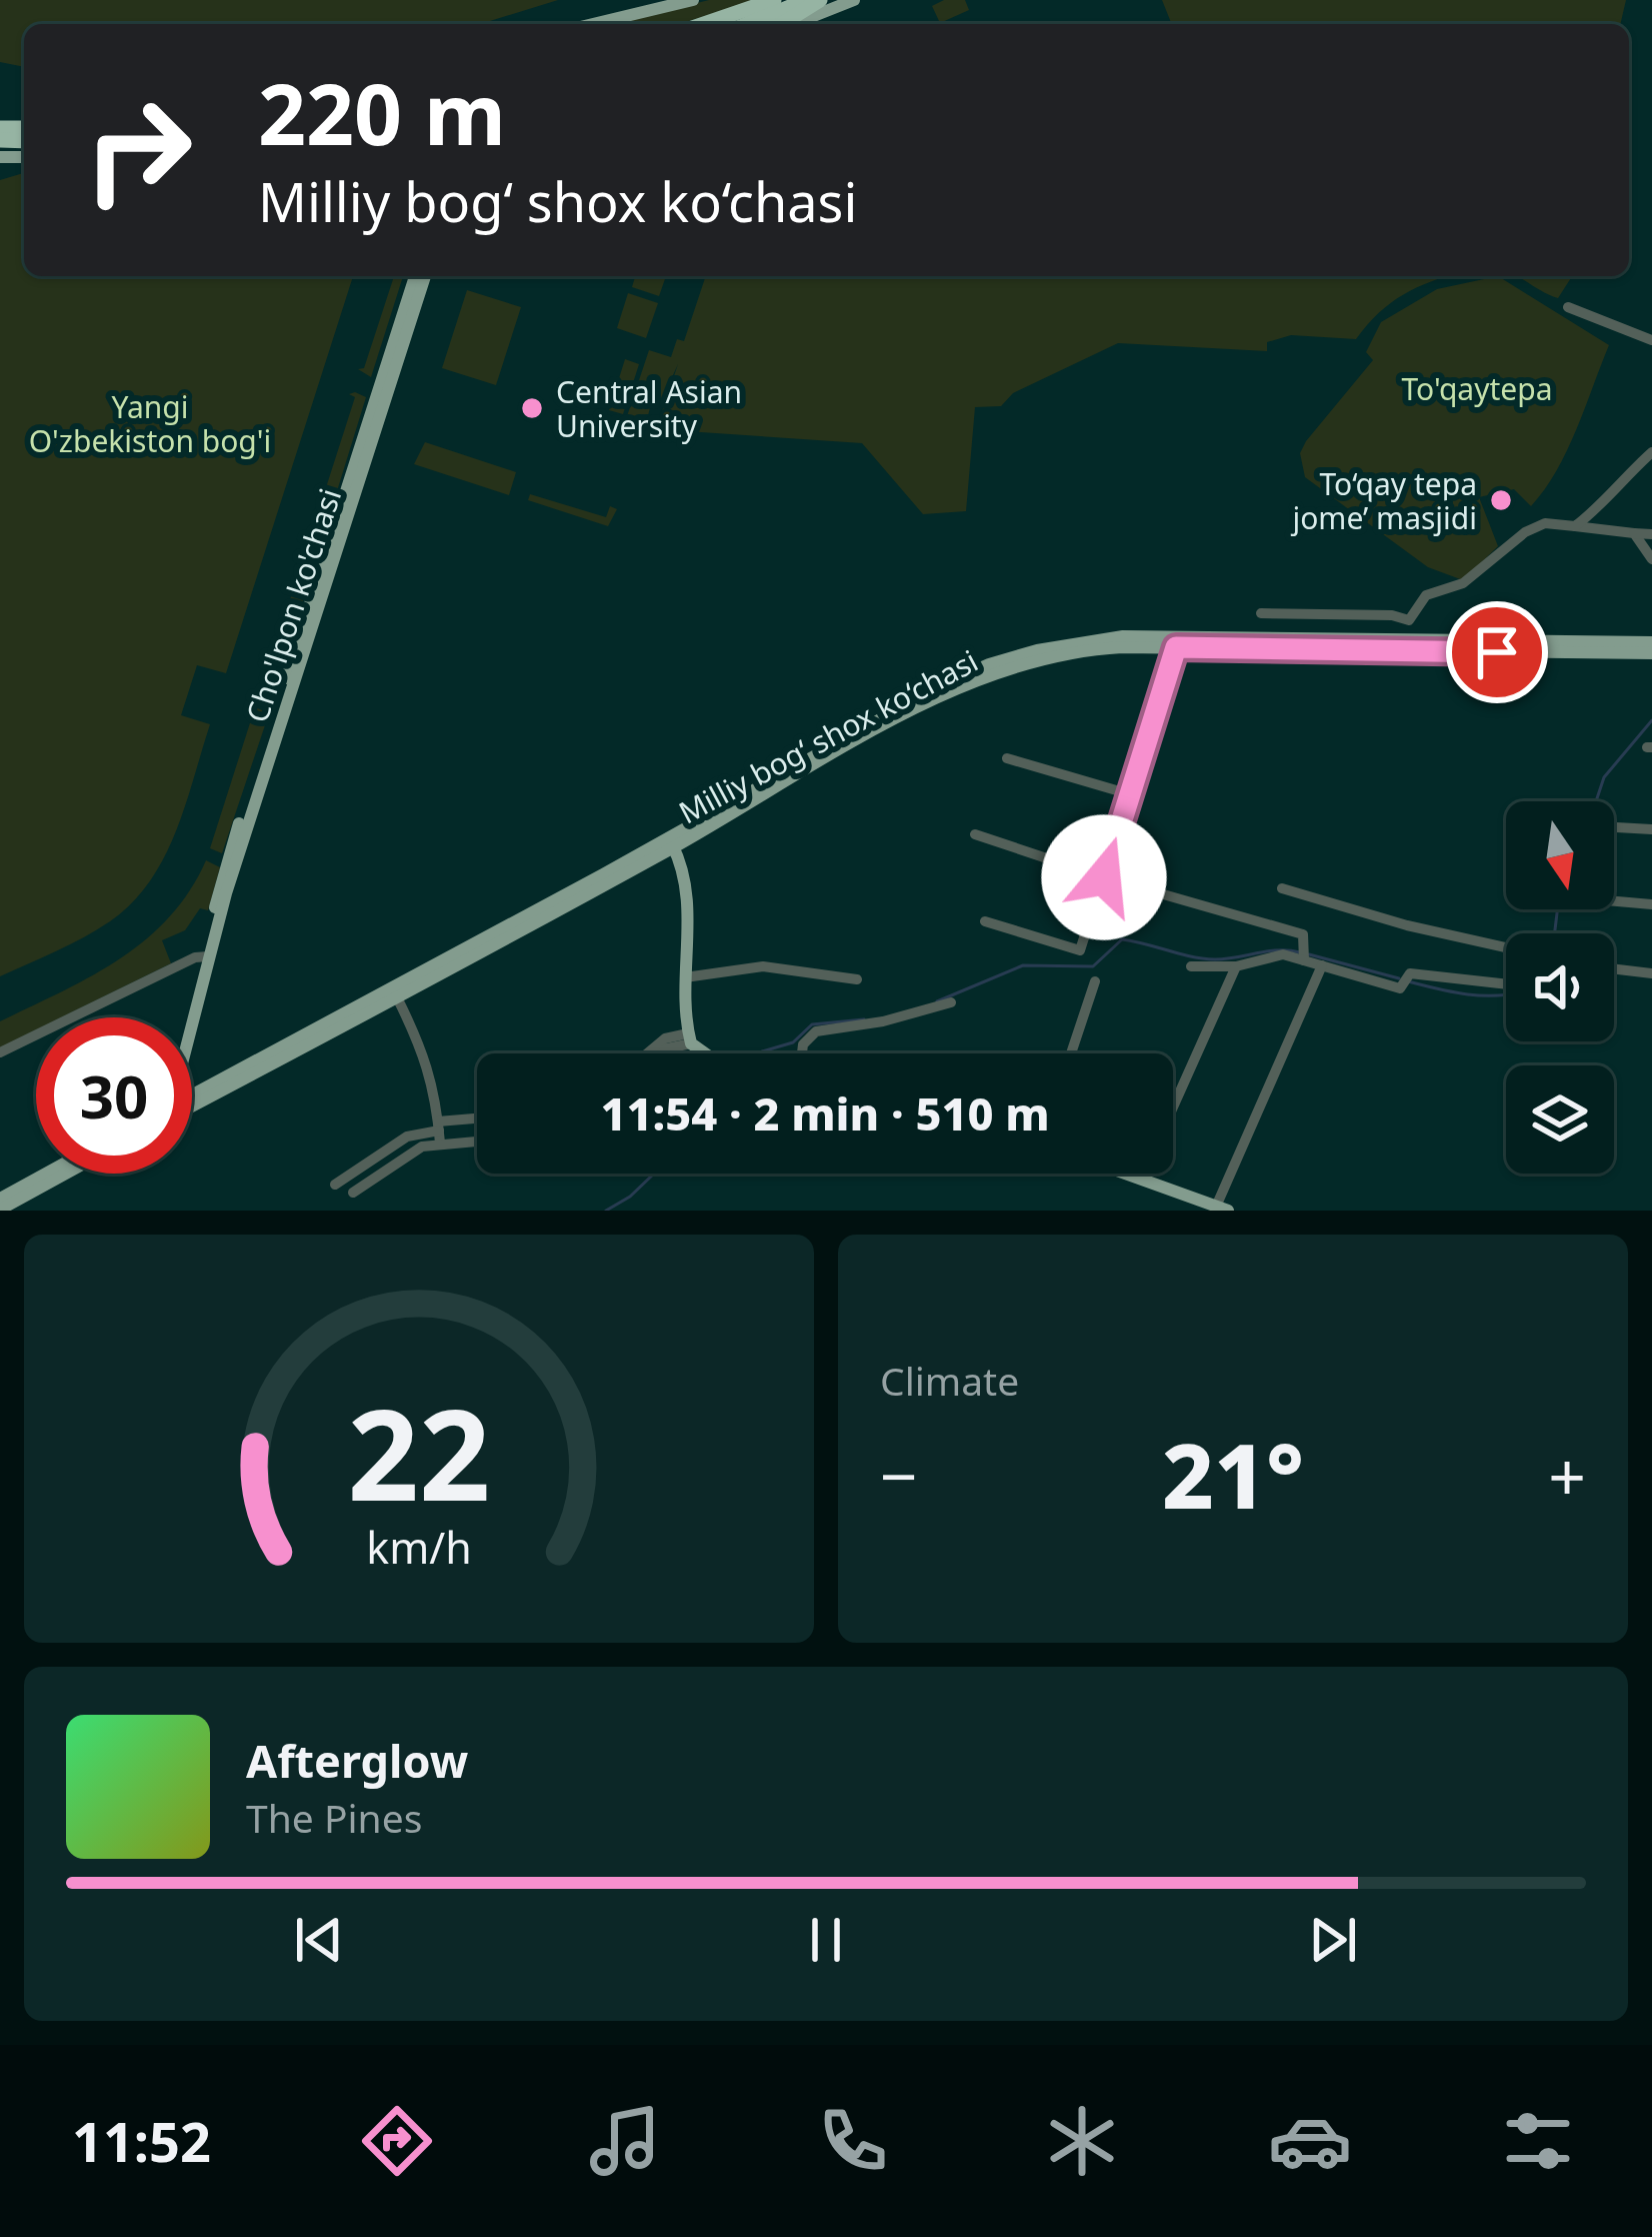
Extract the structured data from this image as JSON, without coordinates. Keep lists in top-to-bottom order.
{
  "streets": {
    "main road": ["Cho'lpon ko'chasi", "Milliy bog‘ shox ko‘chasi"]
  },
  "parks": ["To'qaytepa", "Yangi O'zbekiston bog'i"],
  "places": ["Central Asian University", "To‘qay tepa jome’ masjidi"],
  "north": "bottom",
  "page": {
    "turn": ["220 m", "Milliy bog‘ shox ko‘chasi"],
    "limit": "30",
    "trip": "11:54 · 2 min · 510 m",
    "tile": "Climate",
    "heat": ["−", "21°", "+"],
    "song": ["Afterglow", "The Pines"],
    "tabs": "11:52",
    "gauge": ["22", "km/h"]
  }
}
